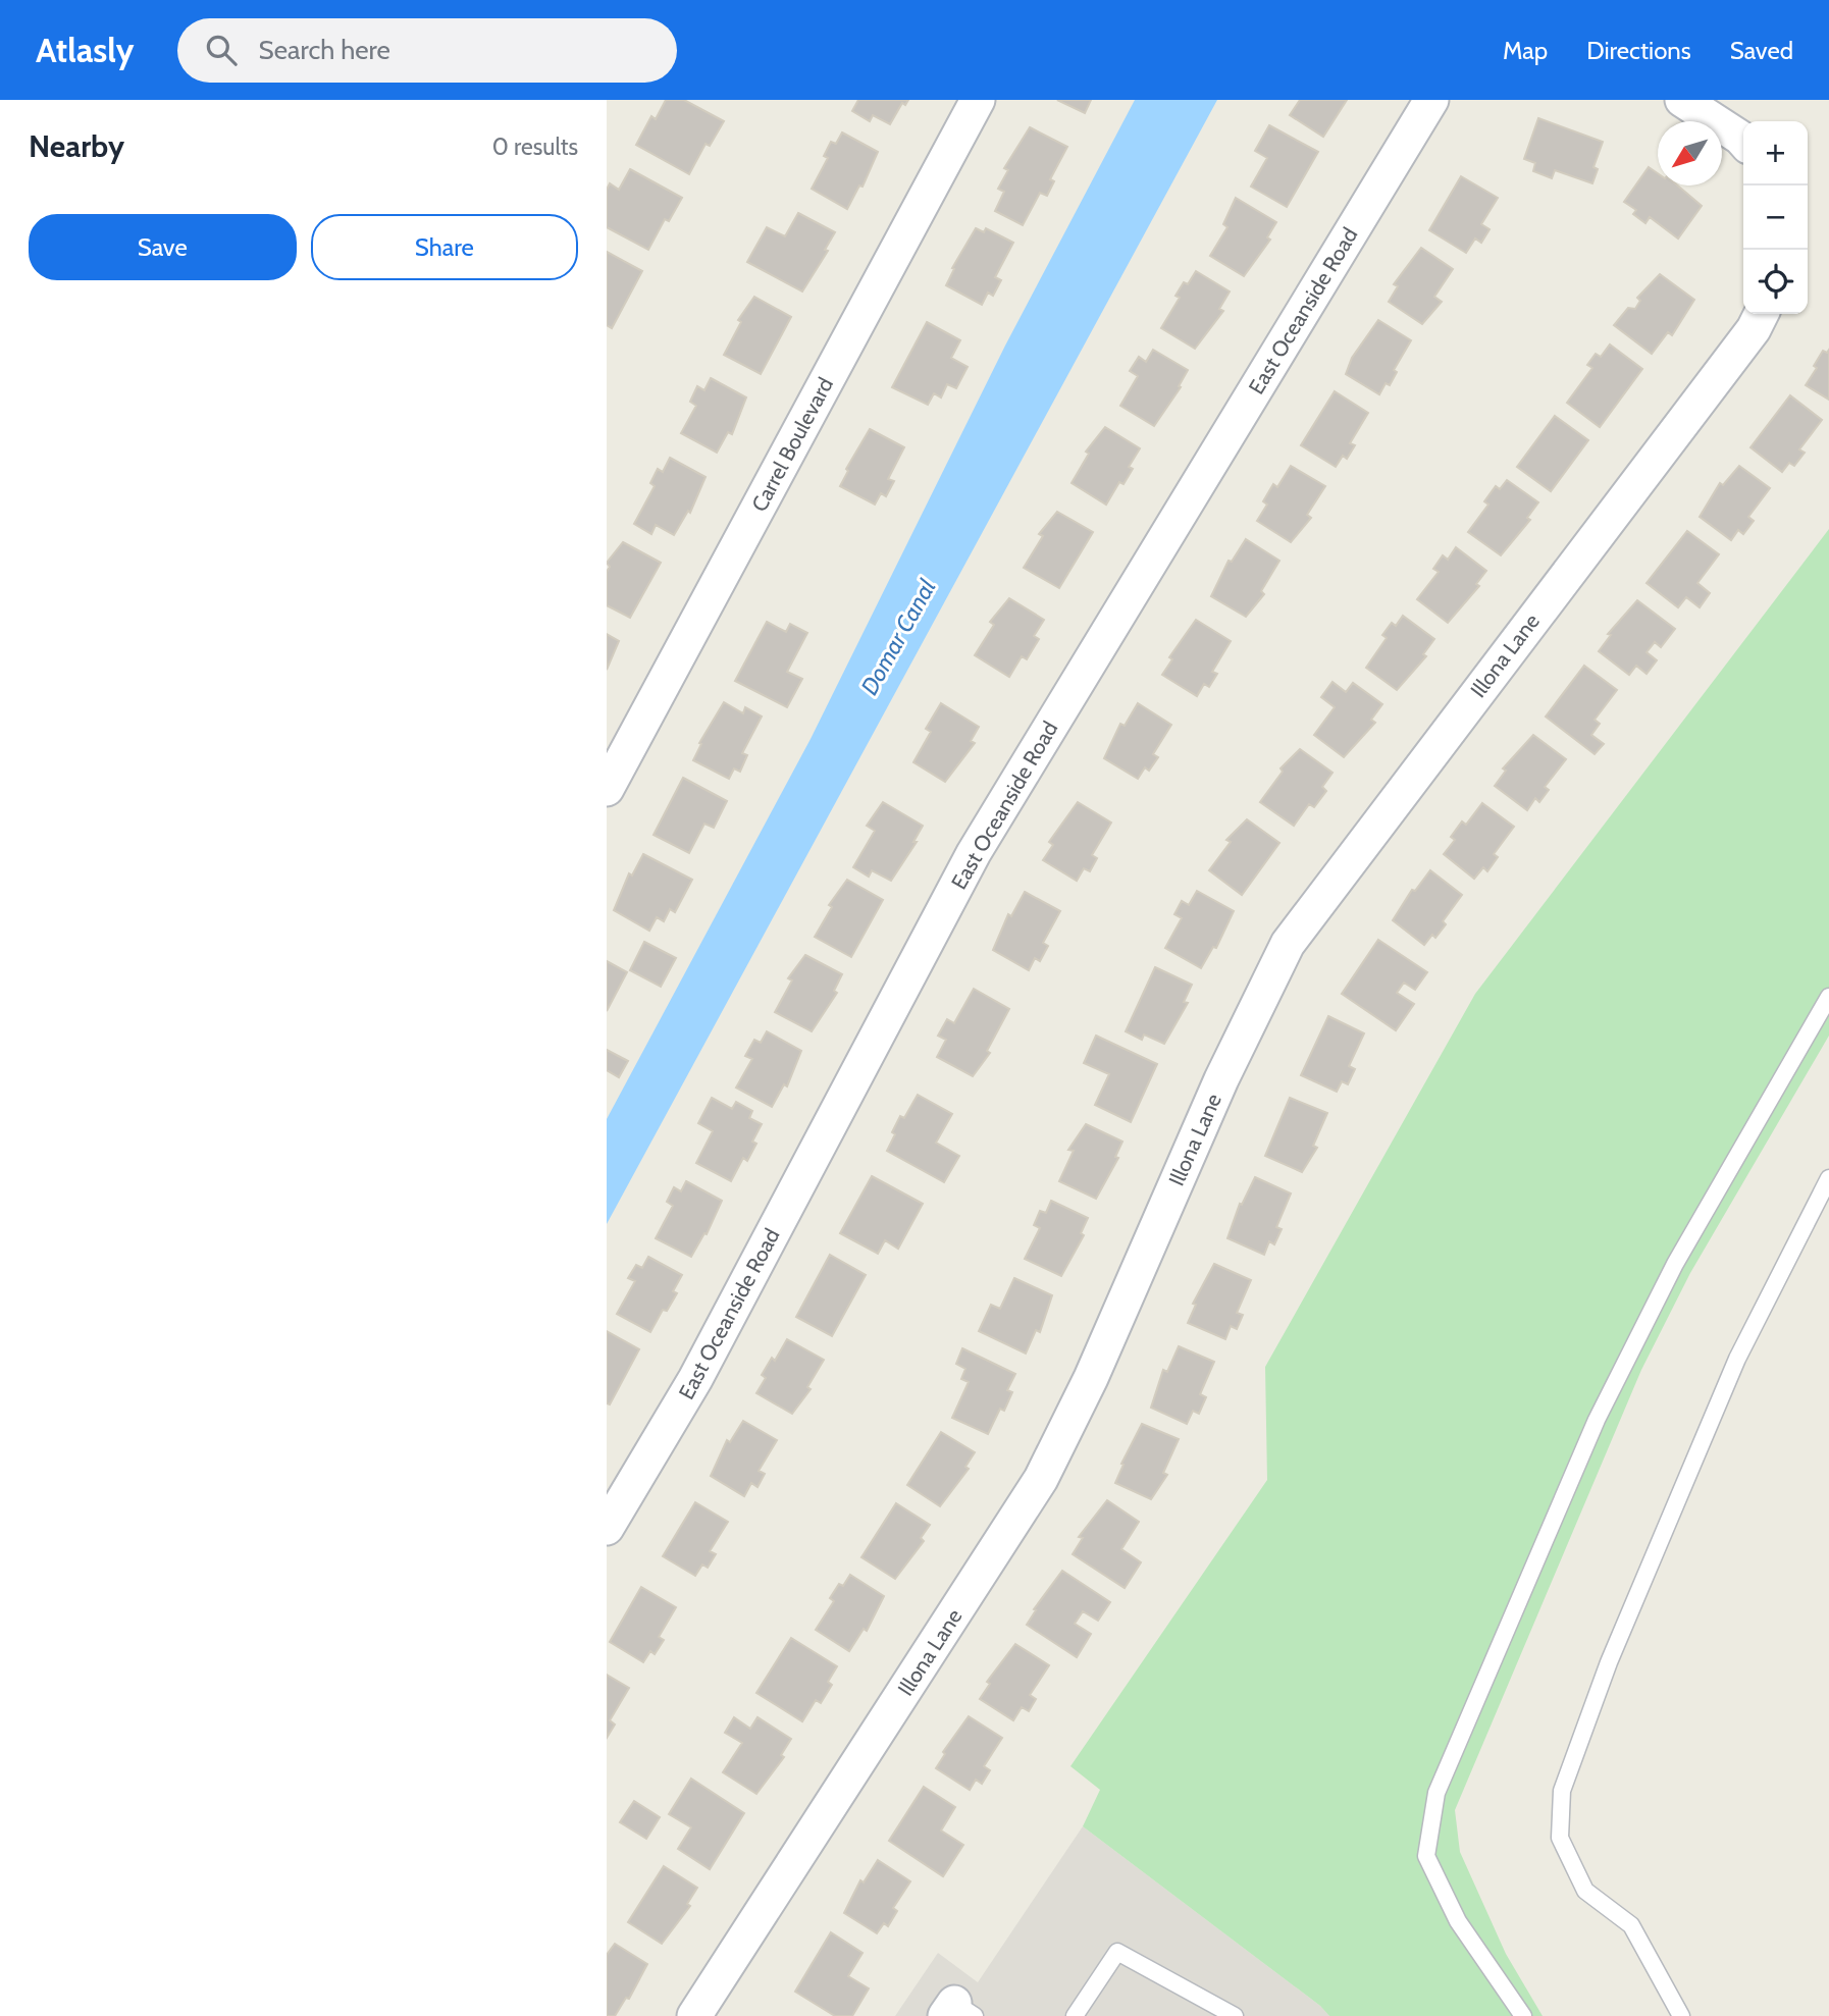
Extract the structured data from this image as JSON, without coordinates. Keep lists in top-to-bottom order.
{
  "streets": {
    "street": ["East Oceanside Road", "Carrel Boulevard", "Illona Lane"]
  },
  "water": ["Domar Canal"],
  "north": "bottom left",
  "page": {
    "header": "Atlasly",
    "search": "Search here",
    "nav": ["Map", "Directions", "Saved"],
    "heading": ["Nearby", "0 results"],
    "map_buttons": ["+", "−"],
    "buttons": ["Save", "Share"]
  }
}
